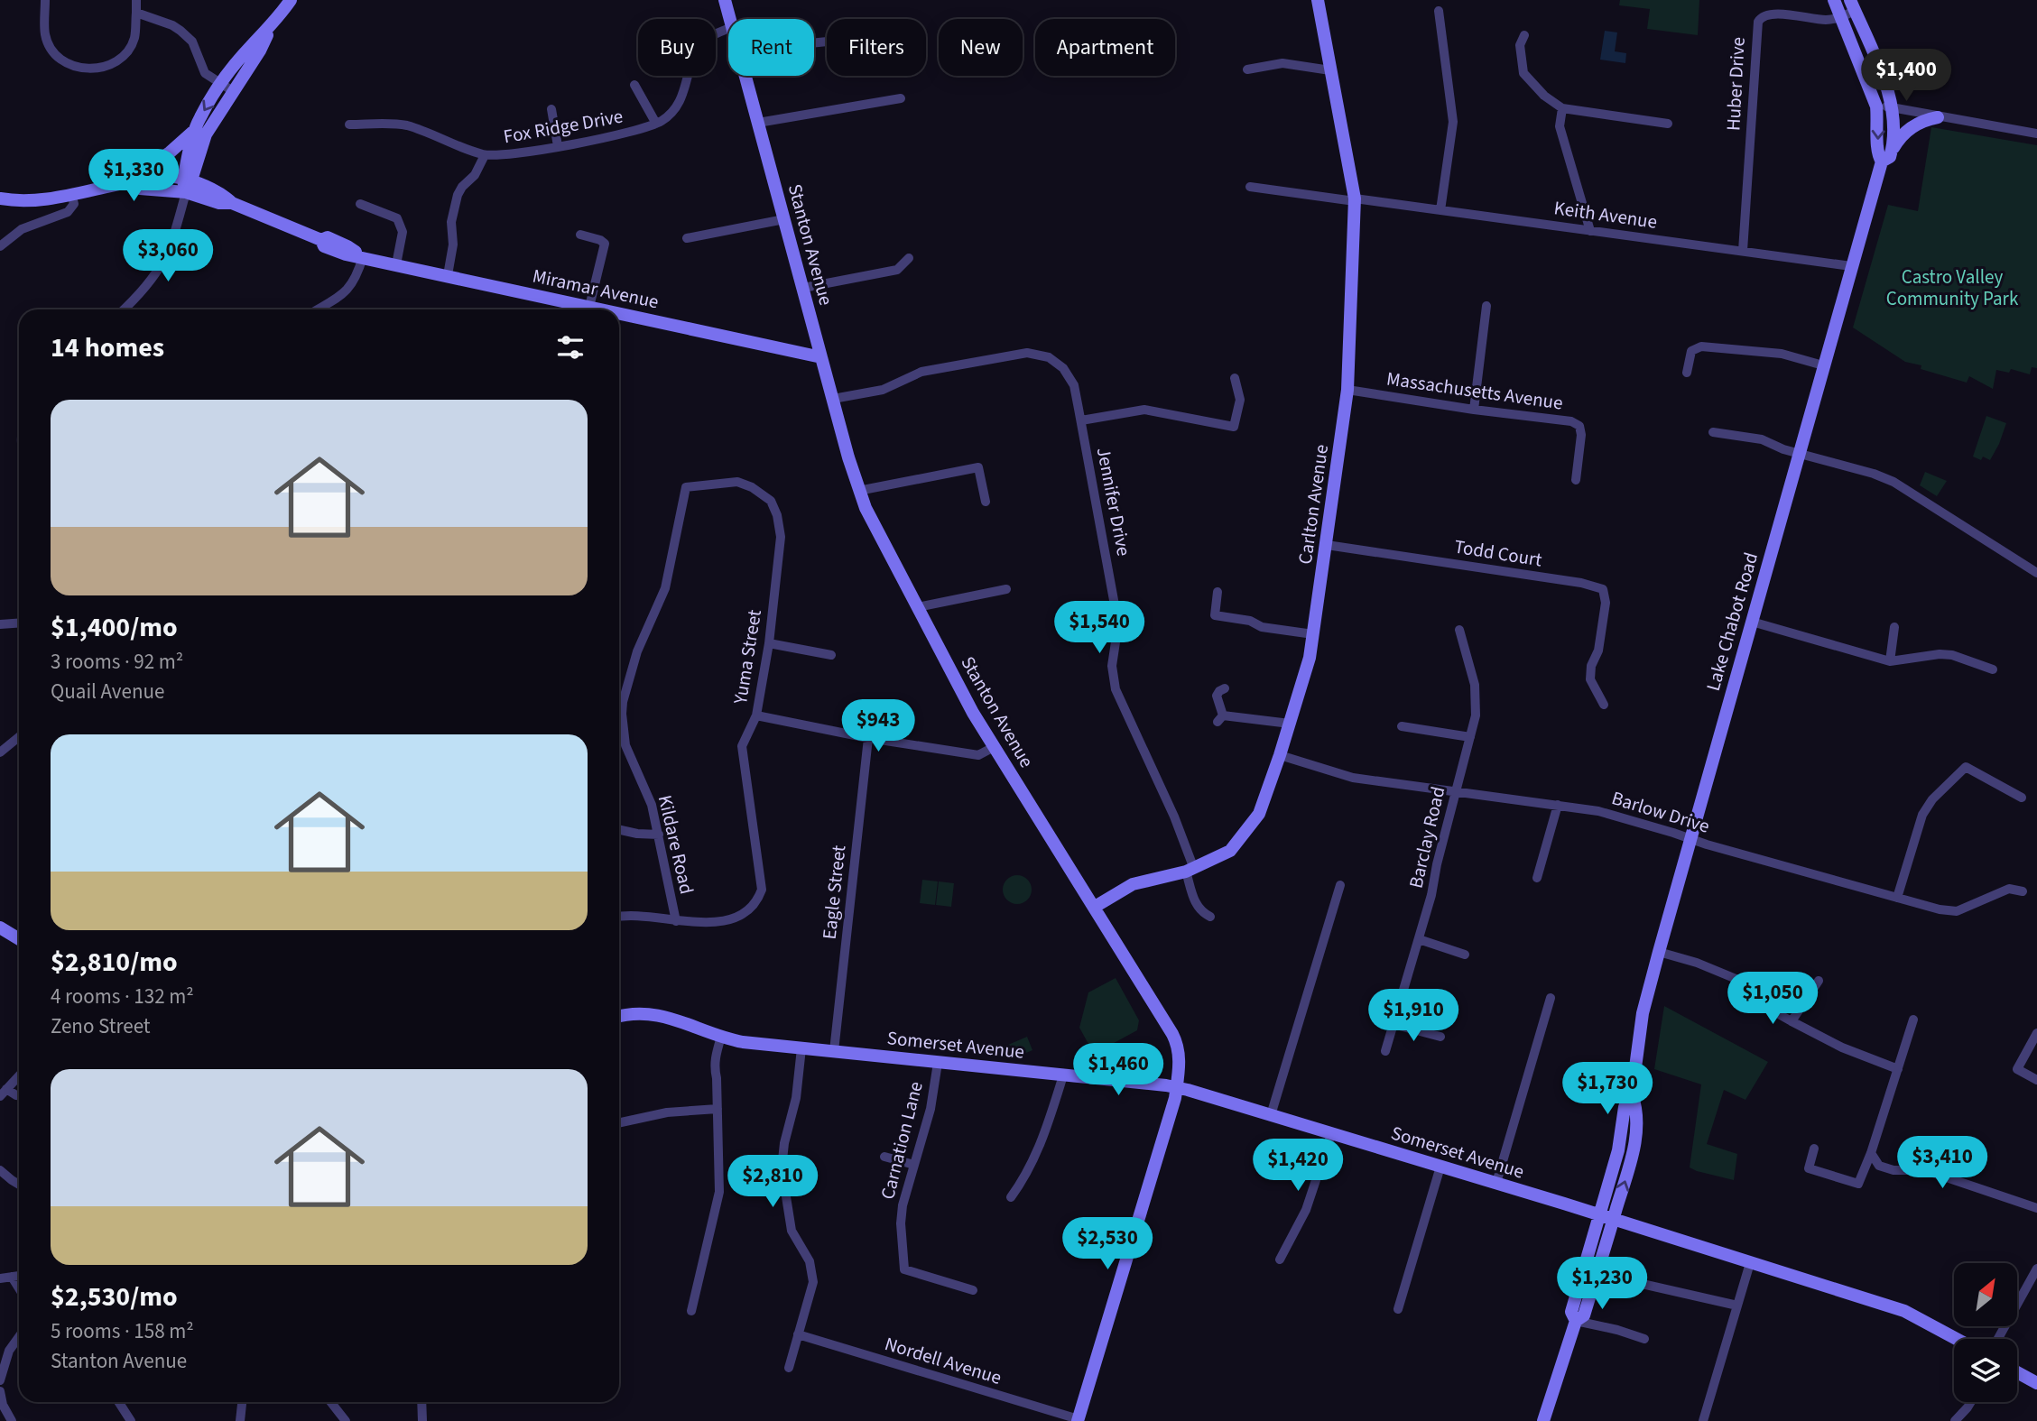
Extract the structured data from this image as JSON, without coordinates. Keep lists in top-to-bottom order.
{
  "streets": {
    "street": [
      "Huber Drive",
      "Fox Ridge Drive",
      "Keith Avenue",
      "Stanton Avenue",
      "Miramar Avenue",
      "Massachusetts Avenue",
      "Jennifer Drive",
      "Carlton Avenue",
      "Todd Court",
      "Lake Chabot Road",
      "Yuma Street",
      "Barlow Drive",
      "Barclay Road",
      "Kildare Road",
      "Eagle Street",
      "Somerset Avenue",
      "Carnation Lane",
      "Nordell Avenue"
    ]
  },
  "crossings": [
    ["Huber Drive", "Keith Avenue"],
    ["Huber Drive", "Lake Chabot Road"],
    ["Keith Avenue", "Carlton Avenue"],
    ["Keith Avenue", "Lake Chabot Road"],
    ["Stanton Avenue", "Miramar Avenue"],
    ["Stanton Avenue", "Jennifer Drive"],
    ["Stanton Avenue", "Carlton Avenue"],
    ["Stanton Avenue", "Somerset Avenue"],
    ["Stanton Avenue", "Nordell Avenue"],
    ["Massachusetts Avenue", "Carlton Avenue"],
    ["Jennifer Drive", "Carlton Avenue"],
    ["Carlton Avenue", "Todd Court"],
    ["Carlton Avenue", "Barlow Drive"],
    ["Lake Chabot Road", "Barlow Drive"],
    ["Lake Chabot Road", "Somerset Avenue"],
    ["Yuma Street", "Kildare Road"],
    ["Barlow Drive", "Barclay Road"],
    ["Eagle Street", "Somerset Avenue"],
    ["Somerset Avenue", "Carnation Lane"]
  ],
  "parks": ["Castro Valley Community Park"],
  "north": "top right",
  "page": {
    "chip": [
      "Buy",
      "Rent",
      "Filters",
      "New",
      "Apartment"
    ],
    "price": [
      "$1,400",
      "$1,330",
      "$3,060",
      "$1,540",
      "$943",
      "$1,050",
      "$1,910",
      "$1,460",
      "$1,730",
      "$3,410",
      "$1,420",
      "$2,810",
      "$2,530",
      "$1,230"
    ],
    "heading": "14 homes",
    "list": [
      {
        "name": "$1,400/mo",
        "note": "3 rooms · 92 m² · Quail Avenue"
      },
      {
        "name": "$2,810/mo",
        "note": "4 rooms · 132 m² · Zeno Street"
      },
      {
        "name": "$2,530/mo",
        "note": "5 rooms · 158 m² · Stanton Avenue"
      }
    ]
  }
}
